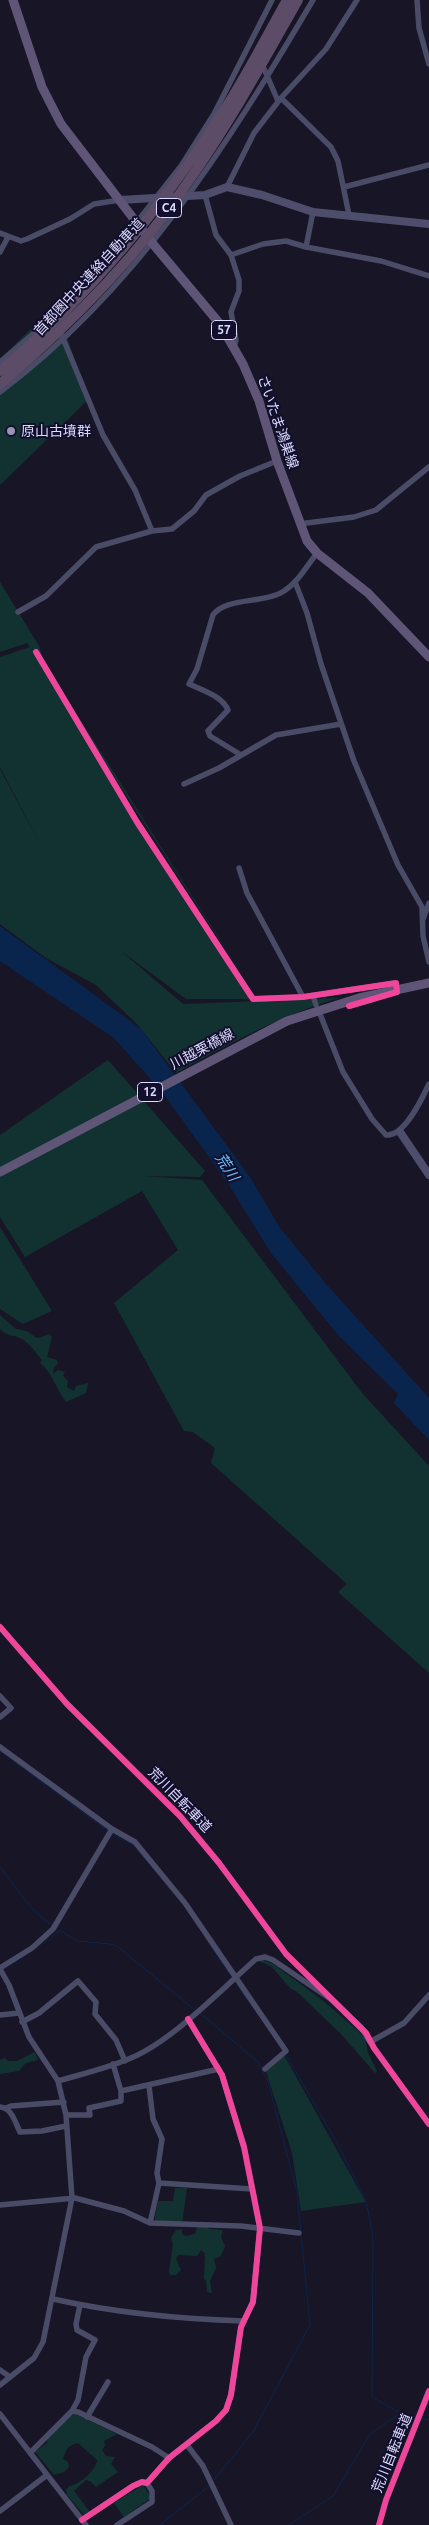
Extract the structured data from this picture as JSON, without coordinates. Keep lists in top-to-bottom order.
{
  "streets": {
    "highway": ["C4", "首都圏中央連絡自動車道"],
    "main road": [
      "57",
      "さいたま鴻巣線",
      "川越栗橋線",
      "12"
    ],
    "cycle path": ["荒川自転車道"]
  },
  "water": ["荒川"],
  "places": ["原山古墳群"]
}
